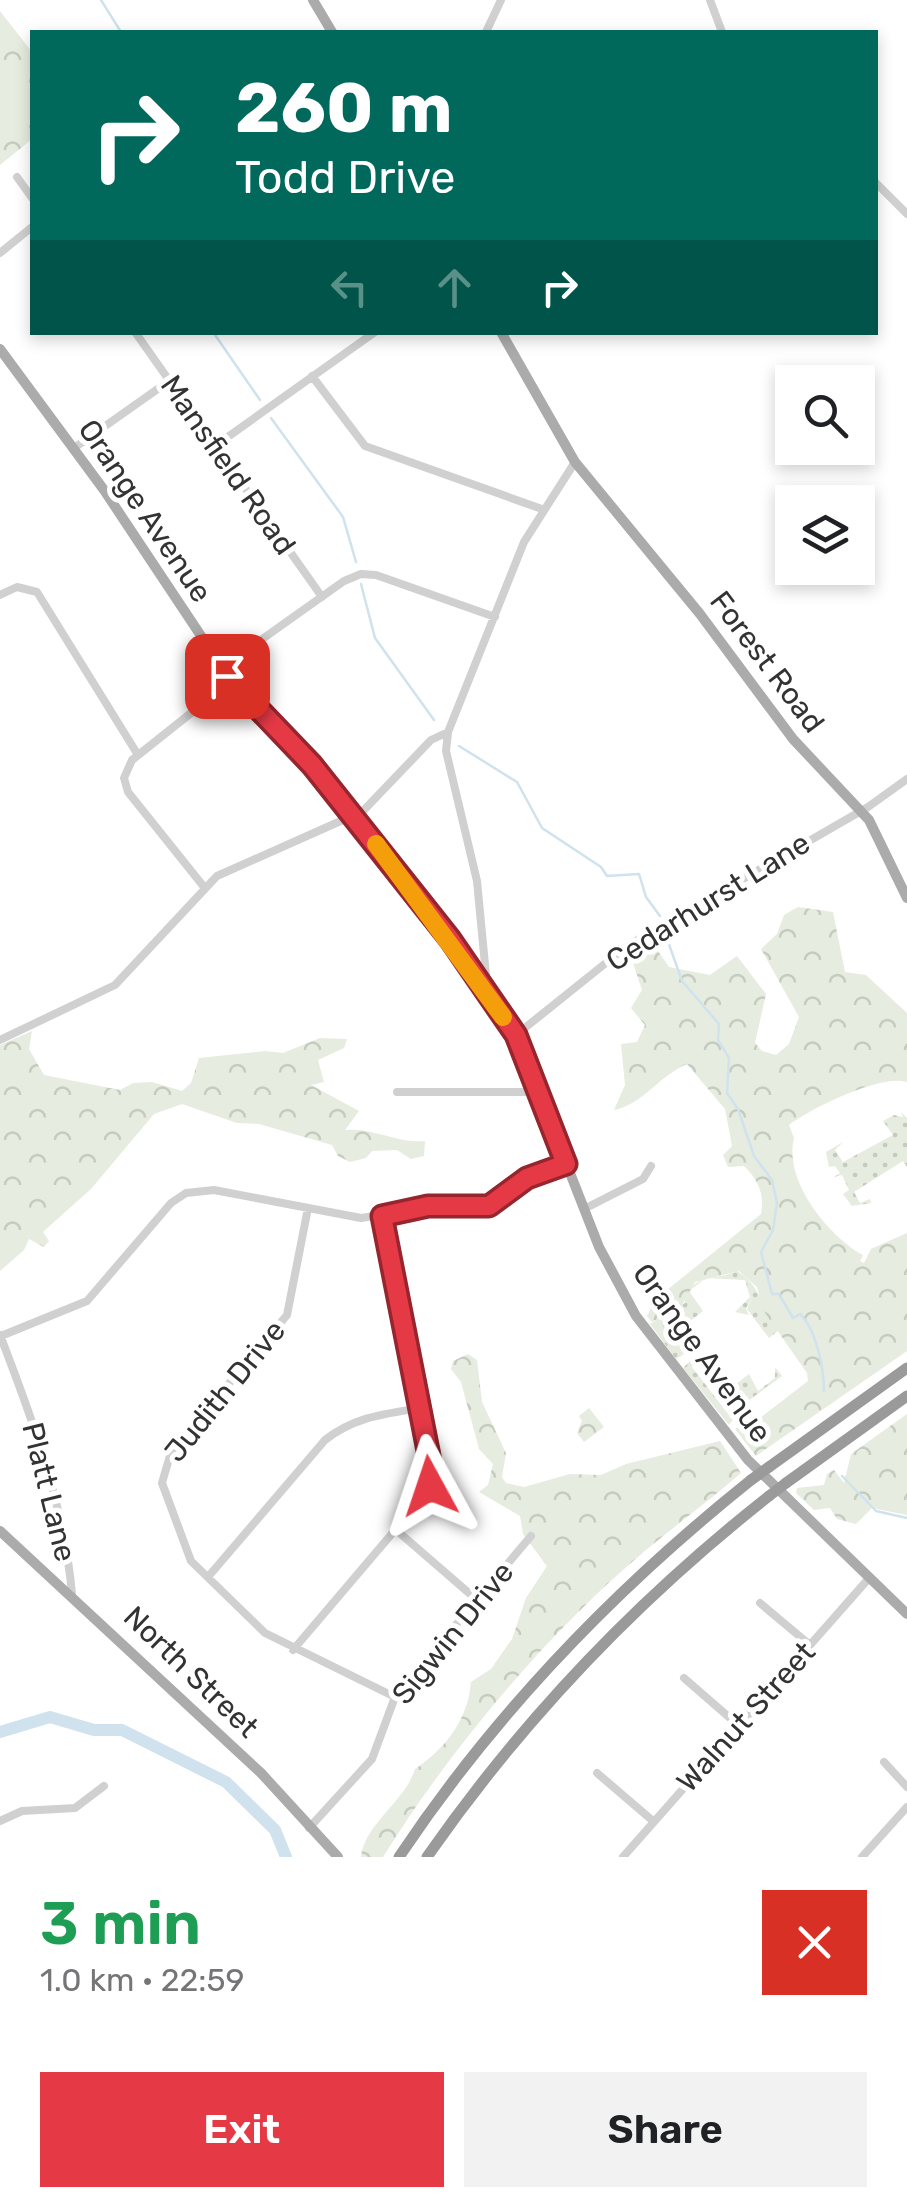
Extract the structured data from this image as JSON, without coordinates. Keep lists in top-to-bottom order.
{
  "streets": {
    "main road": ["Orange Avenue", "Forest Road", "North Street"],
    "street": [
      "Mansfield Road",
      "Cedarhurst Lane",
      "Judith Drive",
      "Platt Lane",
      "Sigwin Drive",
      "Walnut Street"
    ]
  },
  "crossings": [
    ["Orange Avenue", "Cedarhurst Lane"],
    ["Orange Avenue", "Walnut Street"],
    ["Forest Road", "Cedarhurst Lane"],
    ["Judith Drive", "Sigwin Drive"],
    ["Platt Lane", "North Street"],
    ["Sigwin Drive", "North Street"]
  ],
  "page": {
    "turn": ["260 m", "Todd Drive"],
    "heading": ["3 min", "1.0 km · 22:59"],
    "buttons": ["Exit", "Share"]
  }
}
